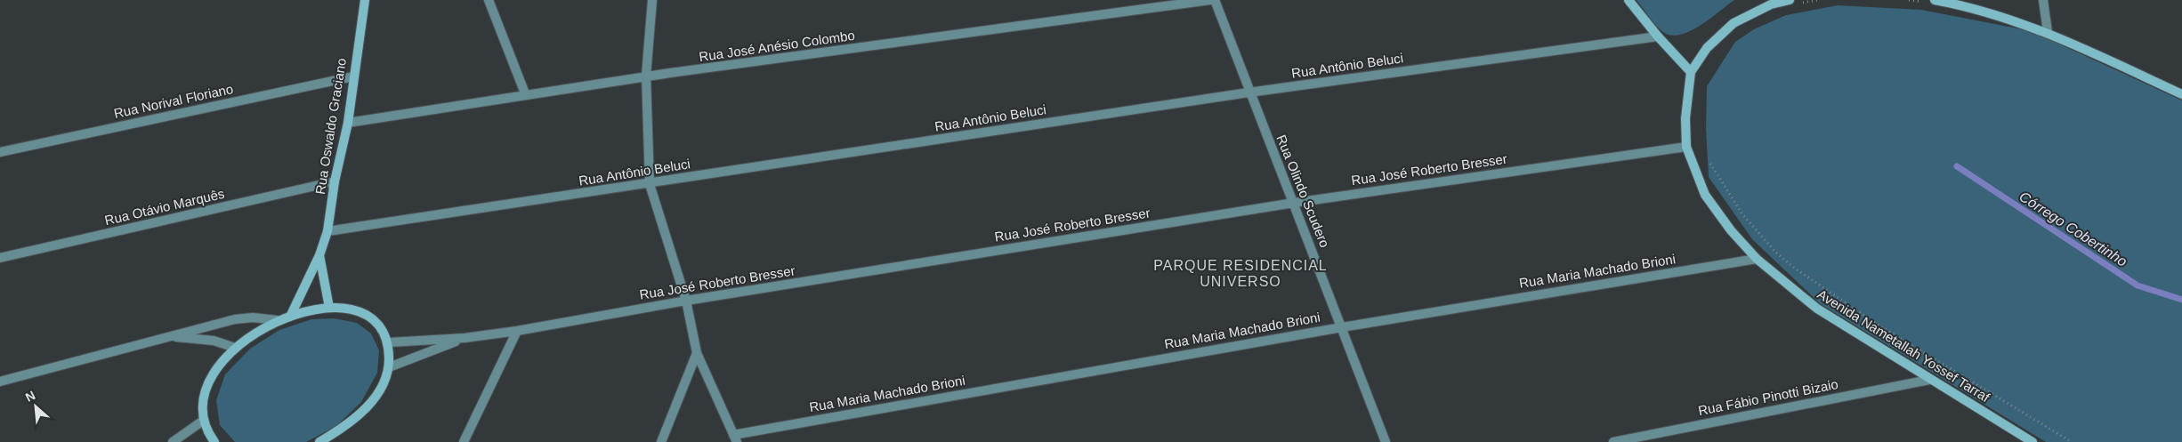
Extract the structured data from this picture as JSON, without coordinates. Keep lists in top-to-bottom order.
{
  "streets": {
    "street": [
      "Rua José Anésio Colombo",
      "Rua Antônio Beluci",
      "Rua Norival Floriano",
      "Rua Oswaldo Graciano",
      "Rua José Roberto Bresser",
      "Rua Olindo Scudero",
      "Rua Otávio Marquês",
      "Rua Maria Machado Brioni",
      "Avenida Nametallah Yossef Tarraf",
      "Rua Fábio Pinotti Bizaio"
    ]
  },
  "crossings": [
    ["Rua José Anésio Colombo", "Rua Oswaldo Graciano"],
    ["Rua Antônio Beluci", "Rua Oswaldo Graciano"],
    ["Rua Antônio Beluci", "Rua Olindo Scudero"],
    ["Rua Norival Floriano", "Rua Oswaldo Graciano"],
    ["Rua Oswaldo Graciano", "Rua Otávio Marquês"],
    ["Rua José Roberto Bresser", "Rua Olindo Scudero"],
    ["Rua José Roberto Bresser", "Avenida Nametallah Yossef Tarraf"],
    ["Rua Olindo Scudero", "Rua Maria Machado Brioni"],
    ["Rua Maria Machado Brioni", "Avenida Nametallah Yossef Tarraf"],
    ["Avenida Nametallah Yossef Tarraf", "Rua Fábio Pinotti Bizaio"]
  ],
  "districts": ["PARQUE RESIDENCIAL UNIVERSO"],
  "water": ["Córrego Cobertinho"],
  "north": "top left"
}
